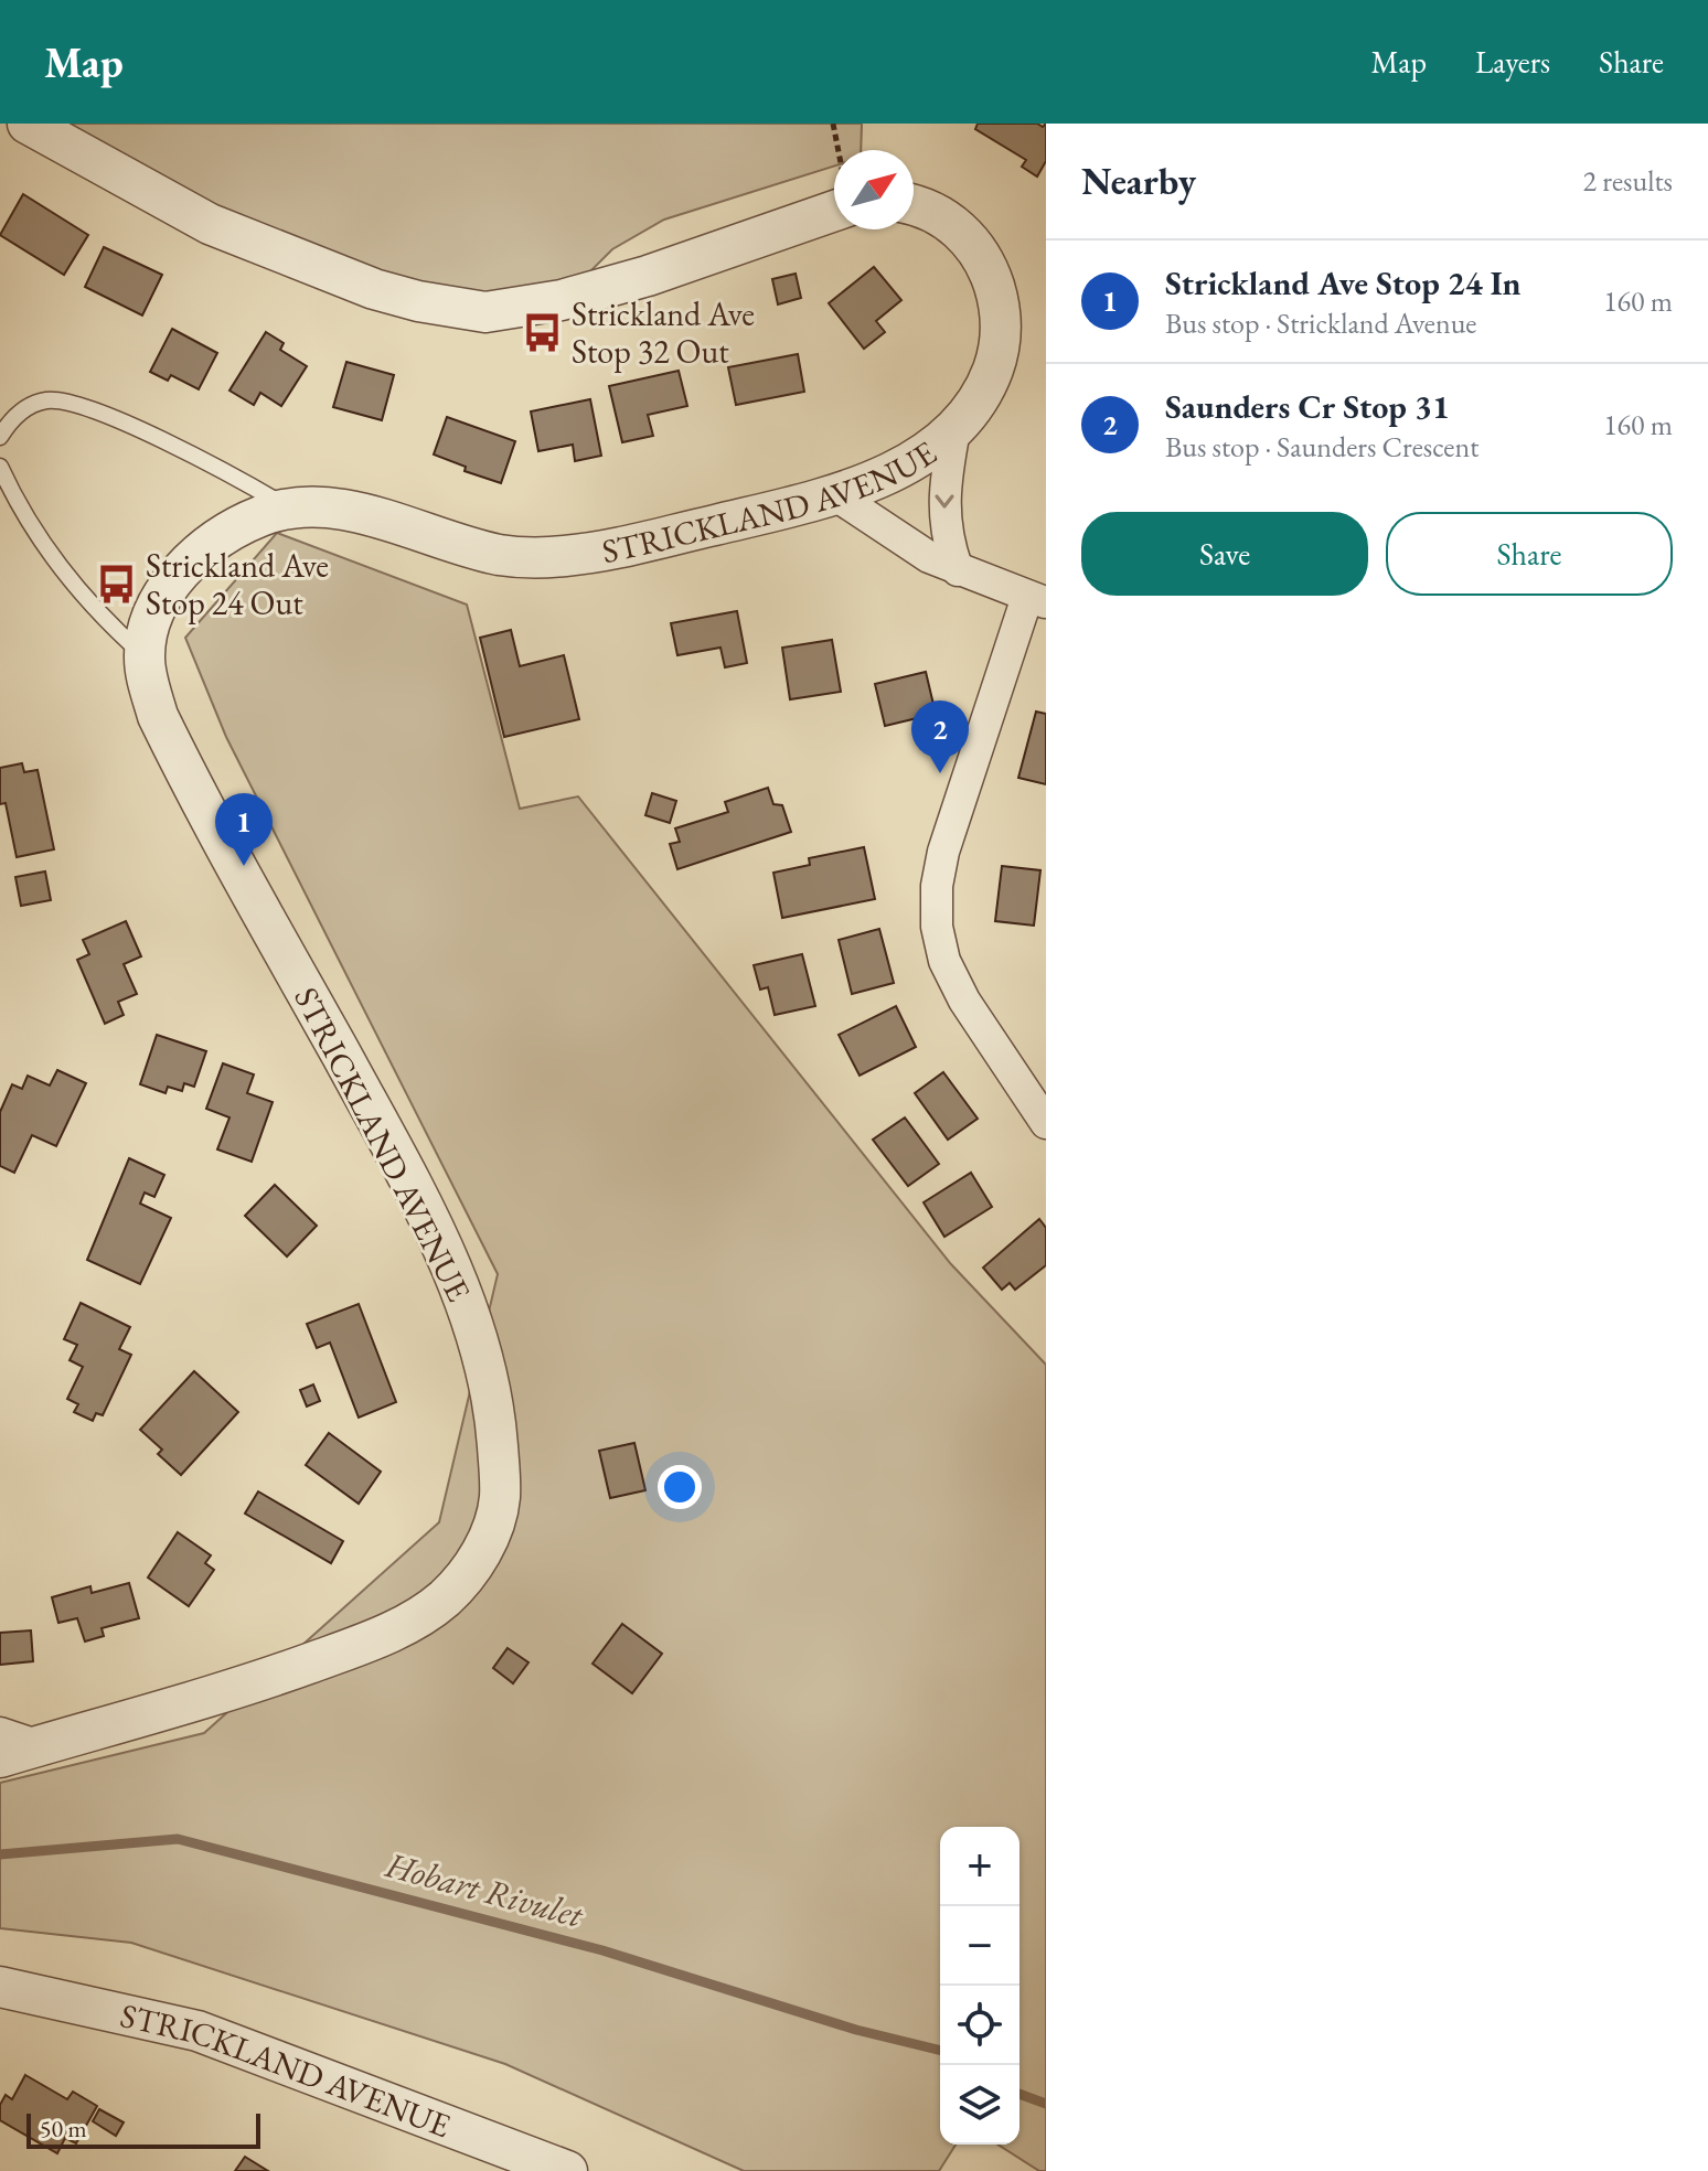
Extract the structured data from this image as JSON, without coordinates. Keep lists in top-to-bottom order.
{
  "streets": {
    "street": ["STRICKLAND AVENUE"]
  },
  "water": ["Hobart Rivulet"],
  "places": {
    "bus stop": ["Strickland Ave Stop 32 Out", "Strickland Ave Stop 24 Out"]
  },
  "scale_bar": "50 m",
  "north": "top right",
  "page": {
    "header": "Map",
    "nav": ["Map", "Layers", "Share"],
    "heading": ["Nearby", "2 results"],
    "list": [
      {
        "mark": "1",
        "name": "Strickland Ave Stop 24 In",
        "note": "Bus stop · Strickland Avenue",
        "value": "160 m"
      },
      {
        "mark": "2",
        "name": "Saunders Cr Stop 31",
        "note": "Bus stop · Saunders Crescent",
        "value": "160 m"
      }
    ],
    "buttons": ["Save", "Share"],
    "pins": ["2", "1"],
    "map_buttons": ["+", "−"],
    "scale": "50 m"
  }
}
